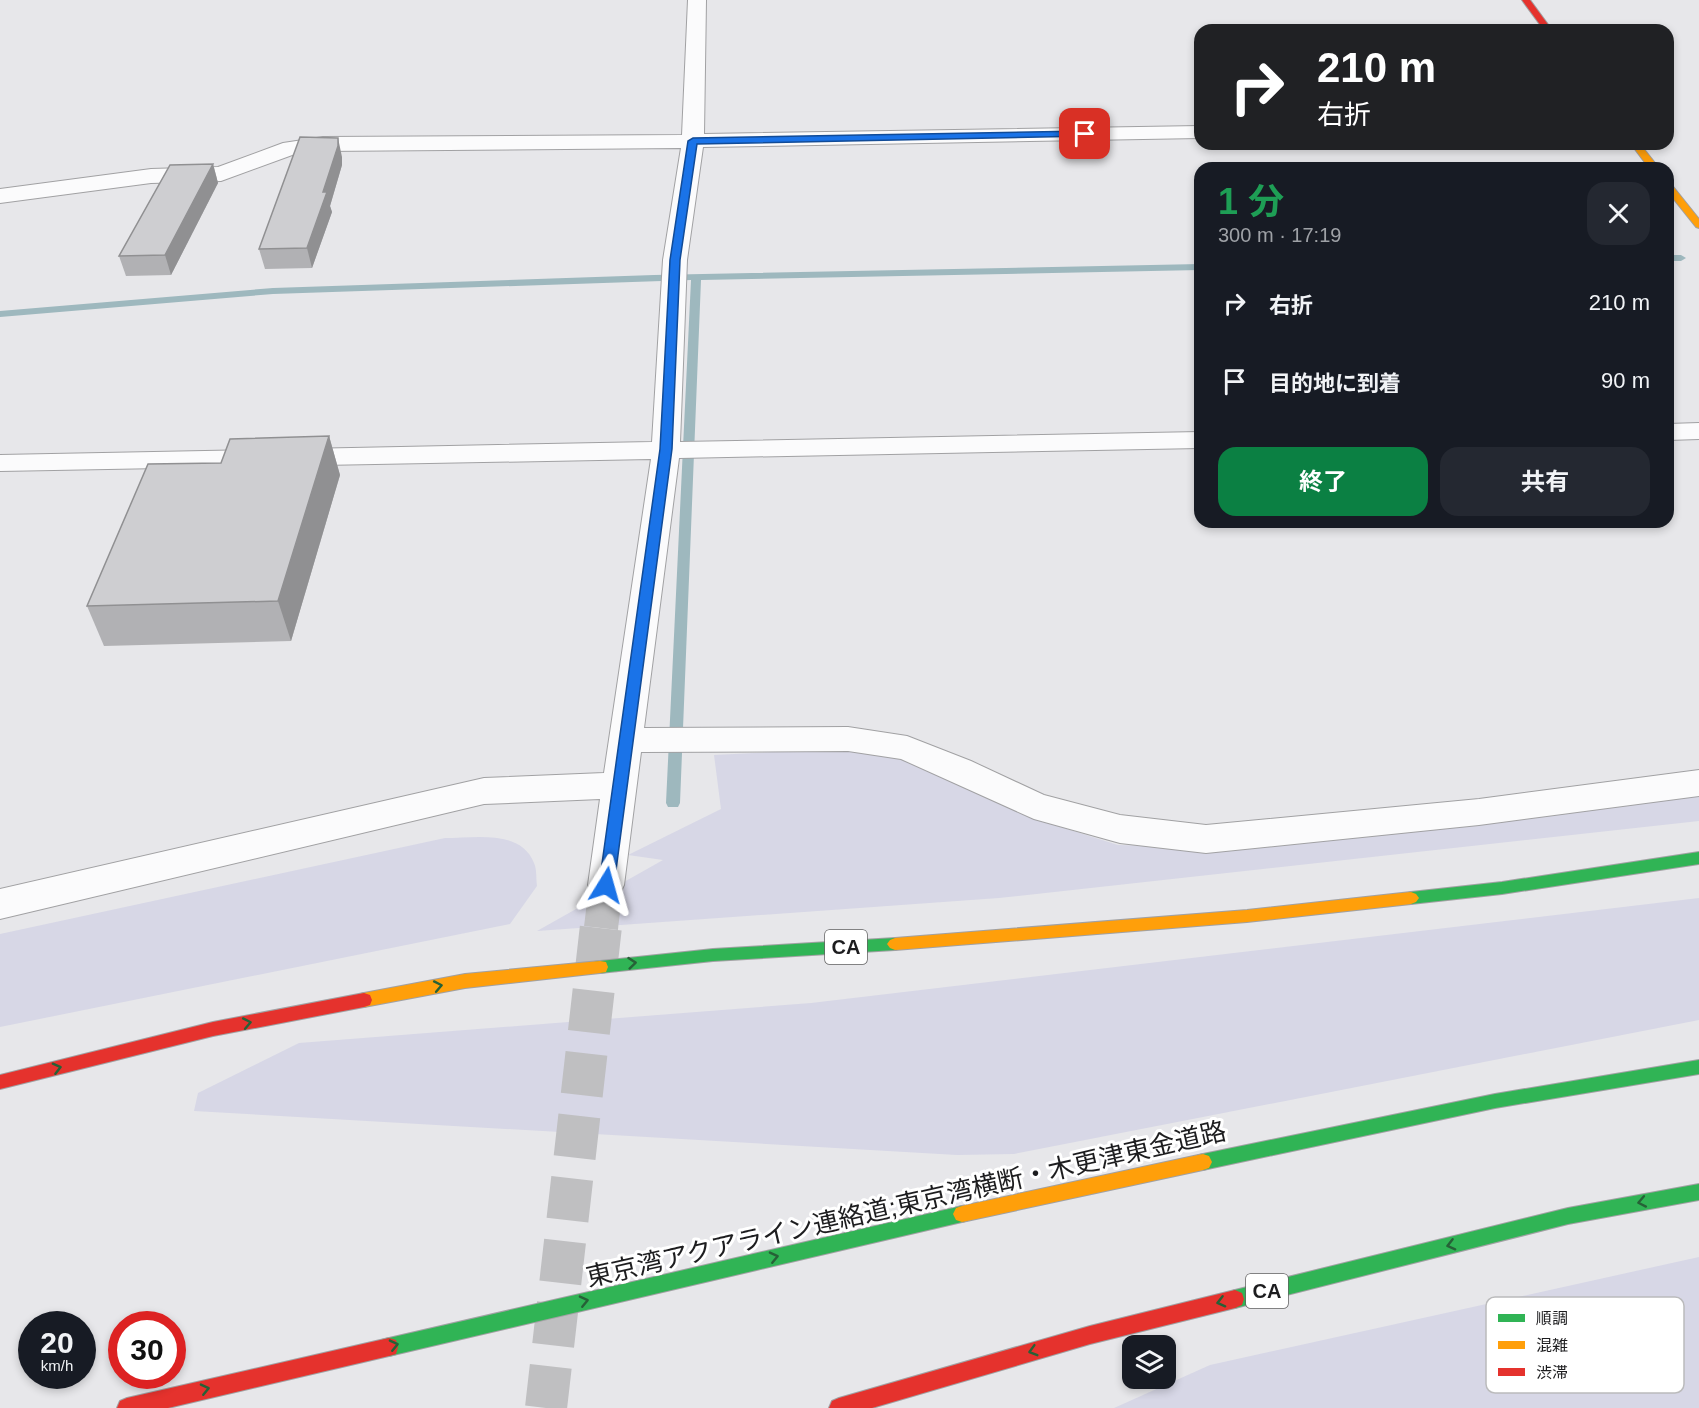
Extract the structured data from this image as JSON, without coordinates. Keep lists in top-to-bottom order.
{
  "streets": {
    "main road": ["CA", "東京湾アクアライン連絡道;東京湾横断・木更津東金道路"]
  },
  "one_way": ["東京湾アクアライン連絡道;東京湾横断・木更津東金道路"],
  "legend": ["順調", "混雑", "渋滞"],
  "page": {
    "turn": ["210 m", "右折"],
    "heading": ["1 分", "300 m · 17:19"],
    "list": [
      {
        "name": "右折",
        "value": "210 m"
      },
      {
        "name": "目的地に到着",
        "value": "90 m"
      }
    ],
    "buttons": ["終了", "共有"],
    "speed": "20 km/h",
    "limit": "30"
  }
}
